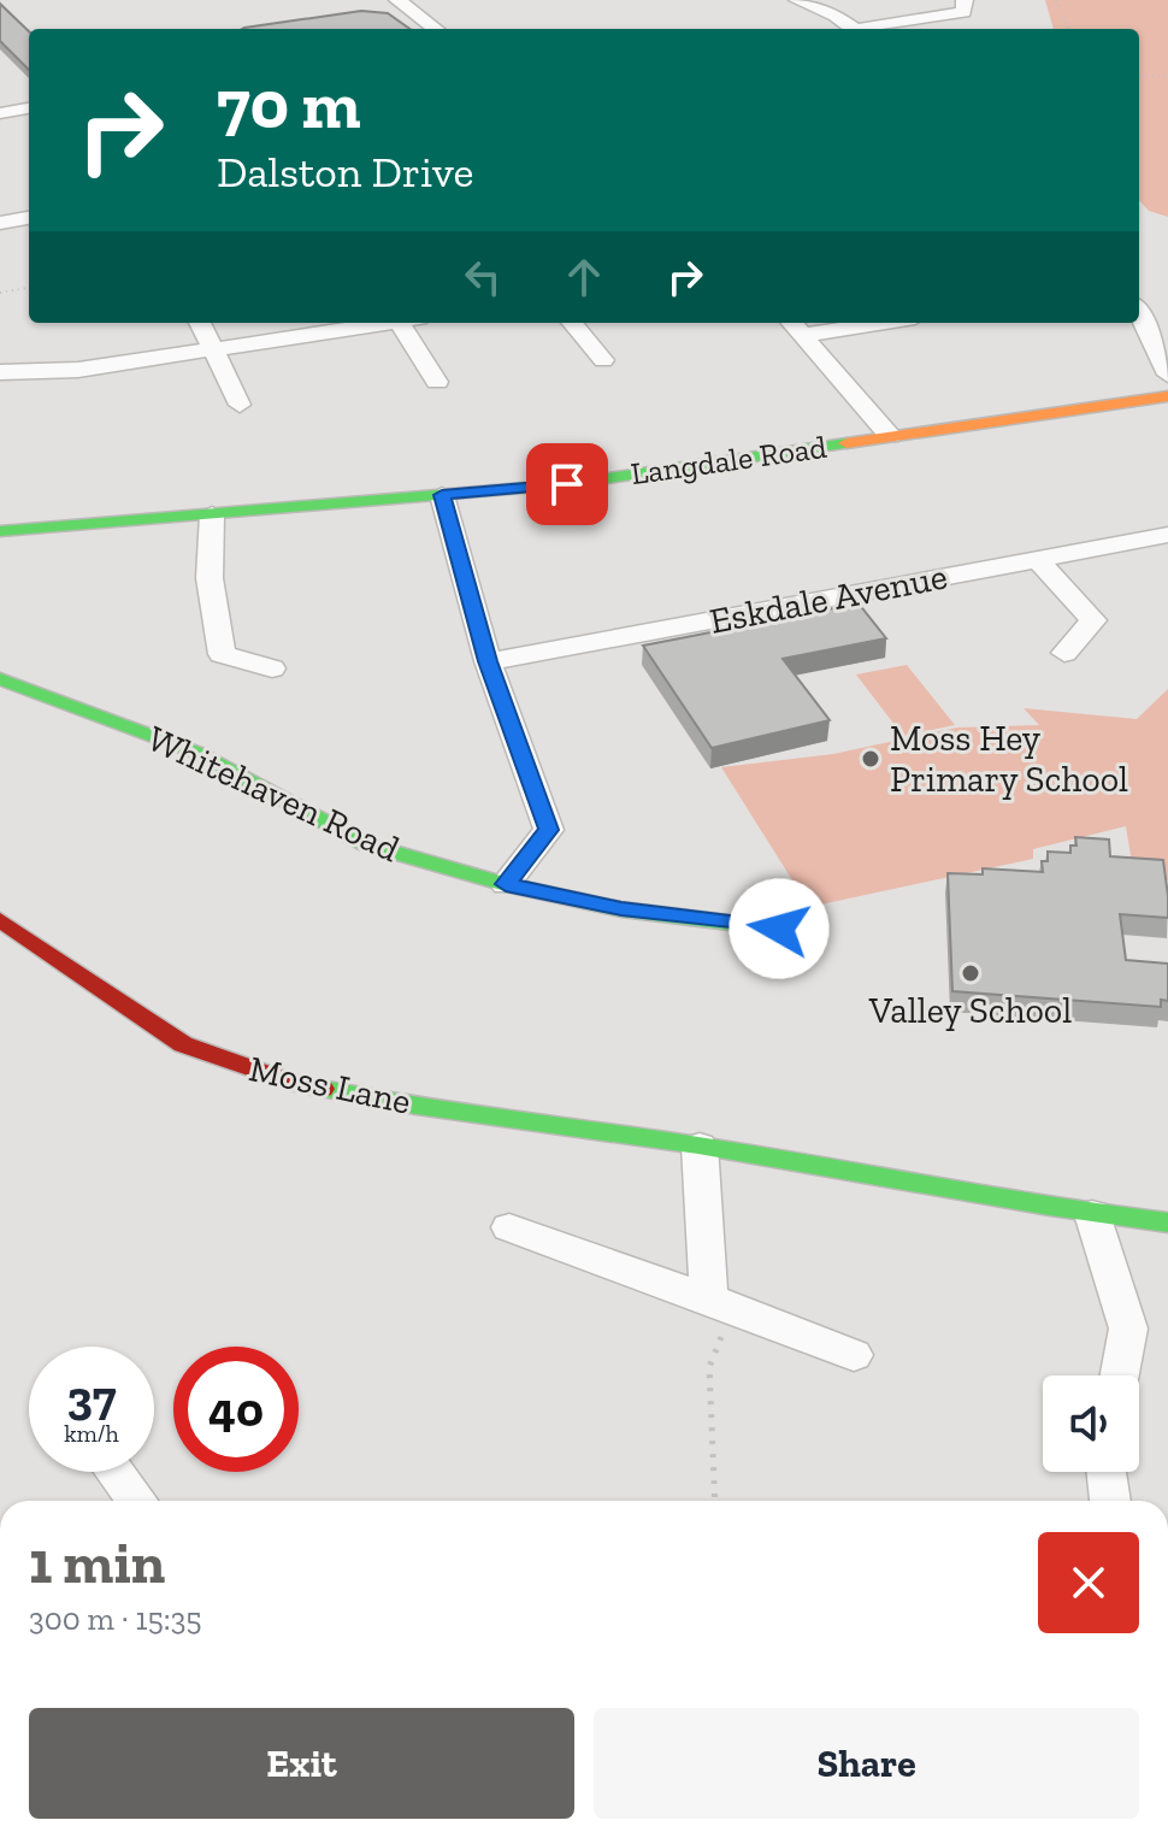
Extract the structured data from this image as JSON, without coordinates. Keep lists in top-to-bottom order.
{
  "streets": {
    "street": [
      "Langdale Road",
      "Eskdale Avenue",
      "Whitehaven Road",
      "Moss Lane"
    ]
  },
  "places": ["Moss Hey Primary School", "Valley School"],
  "page": {
    "turn": ["70 m", "Dalston Drive"],
    "speed": "37 km/h",
    "limit": "40",
    "heading": ["1 min", "300 m · 15:35"],
    "buttons": ["Exit", "Share"]
  }
}
